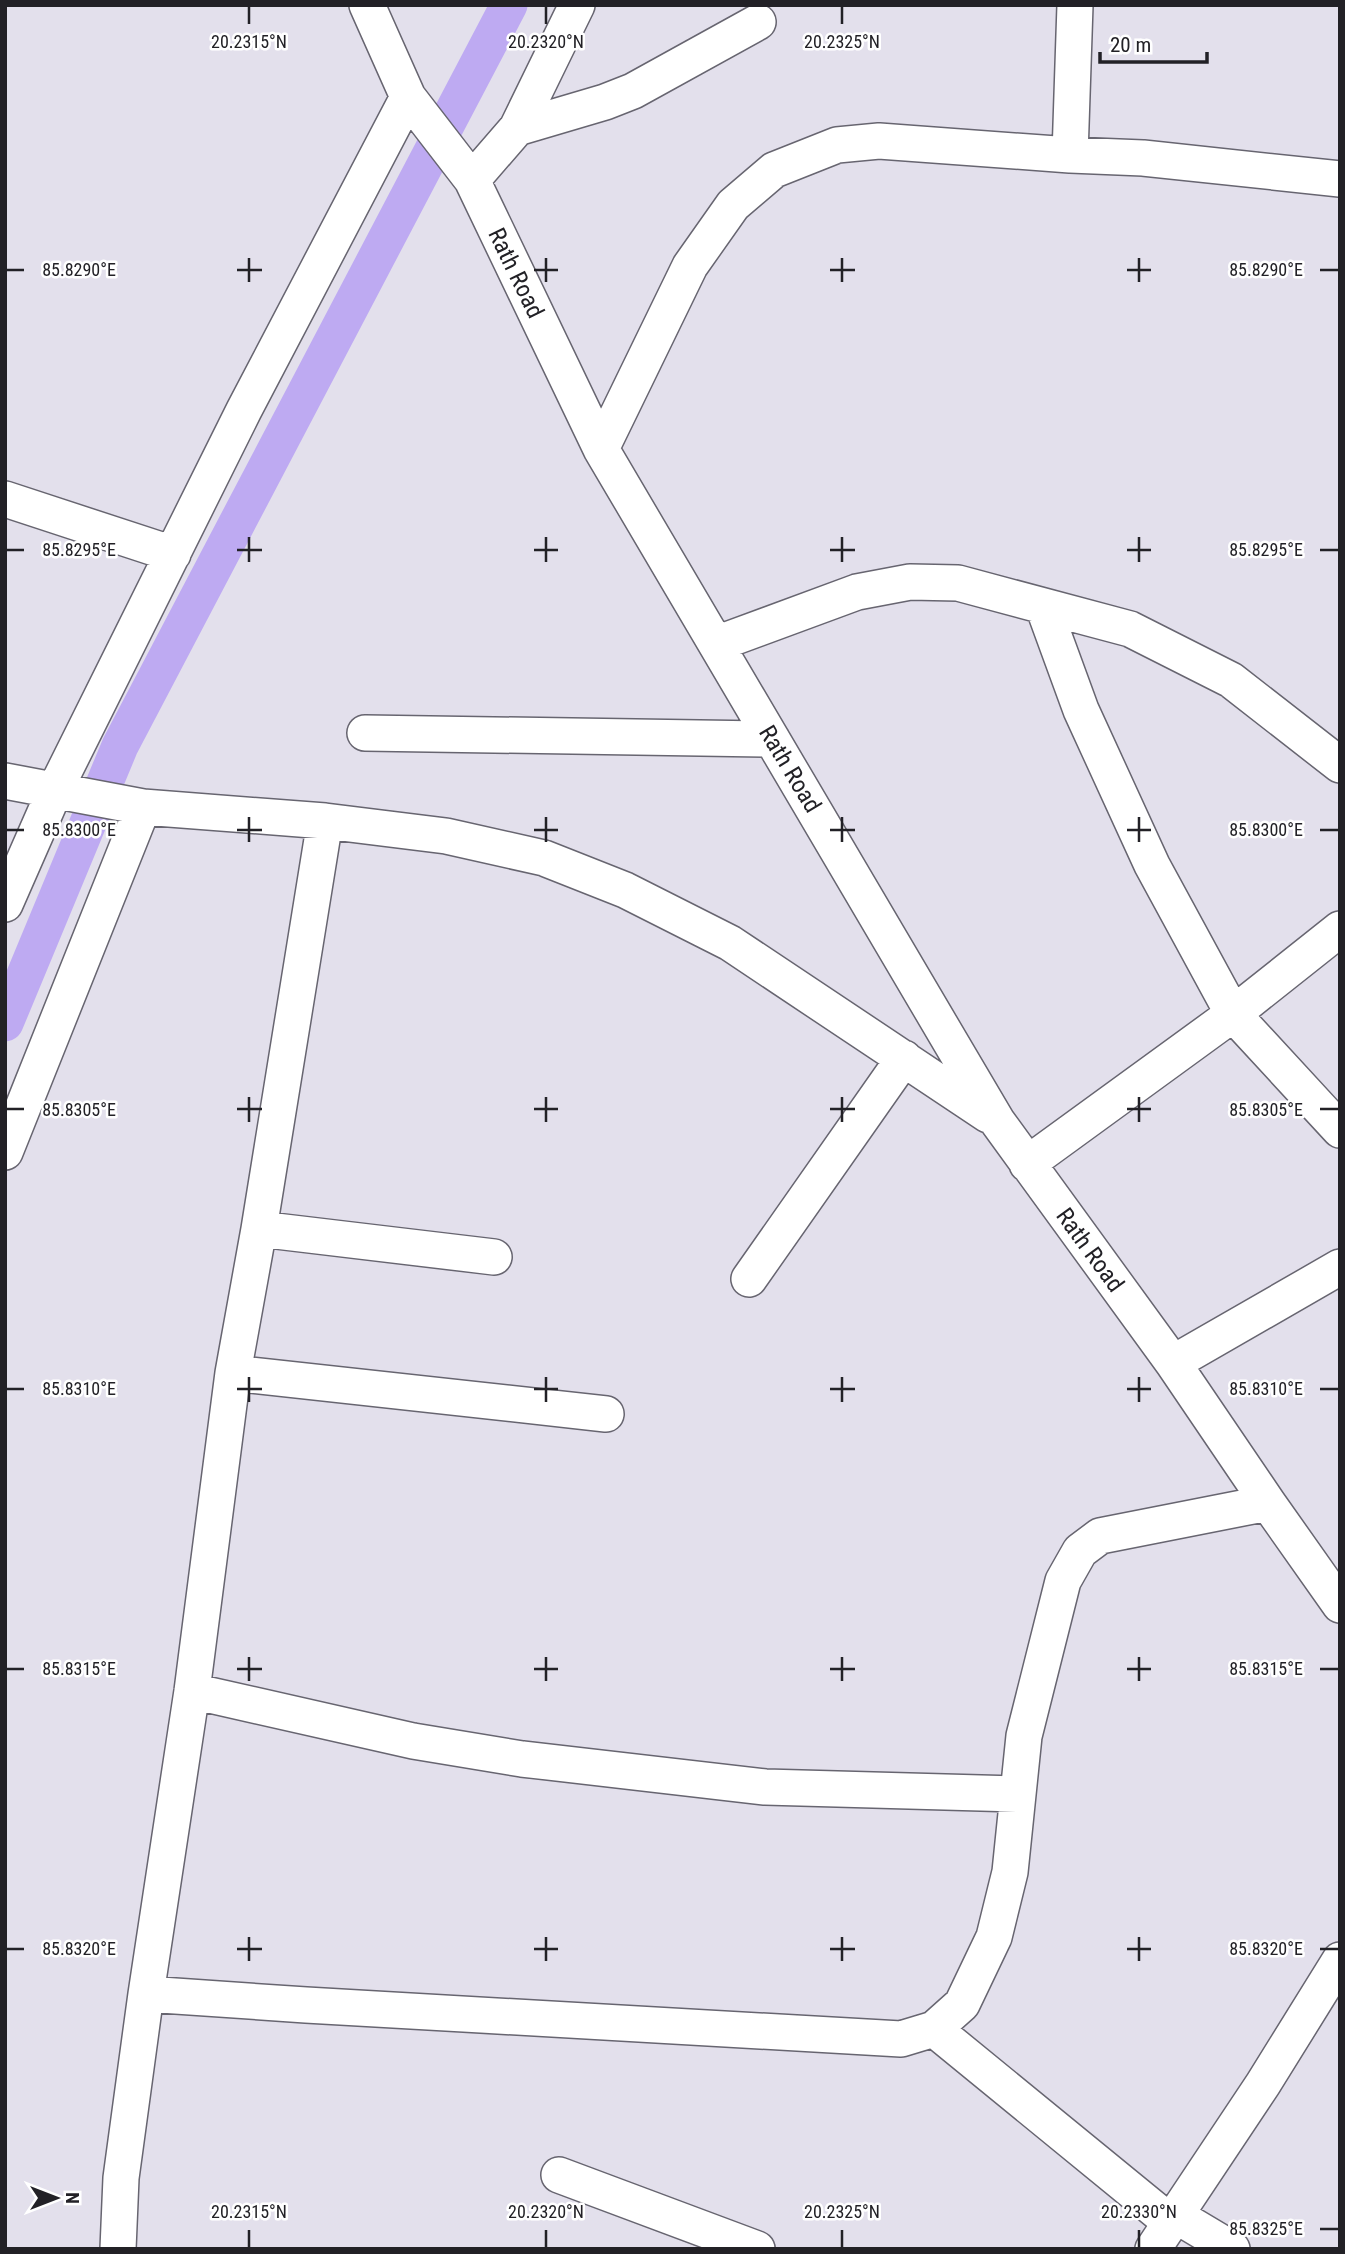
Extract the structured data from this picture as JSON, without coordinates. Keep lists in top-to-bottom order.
{
  "streets": {
    "street": ["Rath Road"]
  },
  "scale_bar": "20 m",
  "north": "right",
  "coordinates": [
    "20.2315°N",
    "20.2320°N",
    "20.2325°N",
    "85.8290°E",
    "85.8295°E",
    "85.8300°E",
    "85.8305°E",
    "85.8310°E",
    "85.8315°E",
    "85.8320°E",
    "20.2330°N",
    "85.8325°E"
  ]
}
